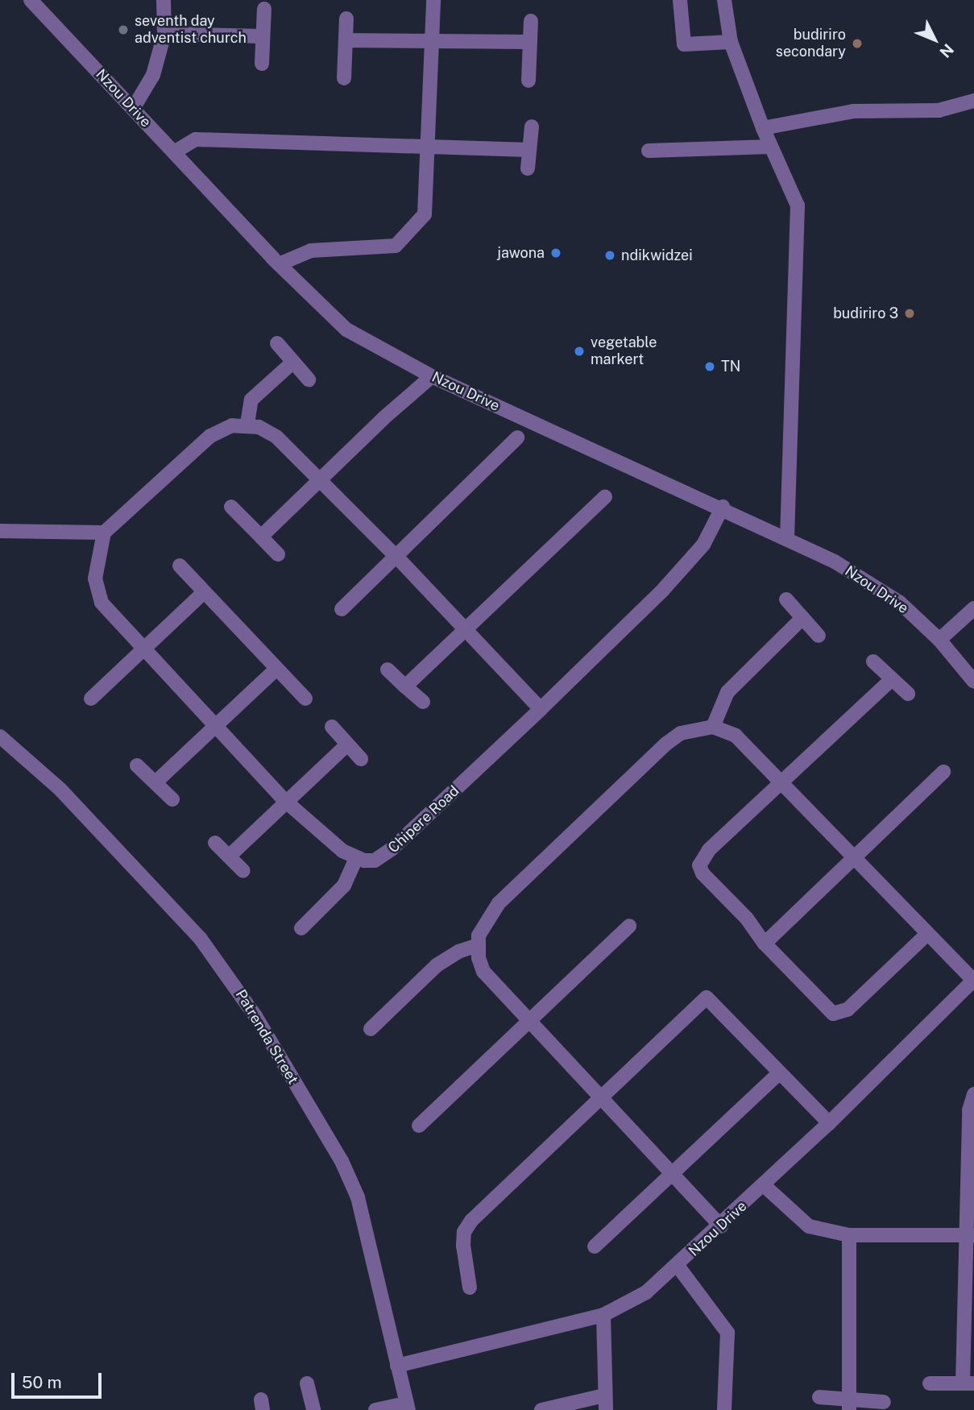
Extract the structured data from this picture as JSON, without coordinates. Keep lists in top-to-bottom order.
{
  "streets": {
    "street": ["Nzou Drive", "Chipere Road", "Patrenda Street"]
  },
  "crossings": [
    ["Nzou Drive", "Chipere Road"],
    ["Nzou Drive", "Patrenda Street"]
  ],
  "places": [
    "seventh day adventist church",
    "budiriro secondary",
    "jawona",
    "ndikwidzei",
    "budiriro 3",
    "vegetable markert",
    "TN"
  ],
  "scale_bar": "50 m",
  "north": "bottom right"
}
